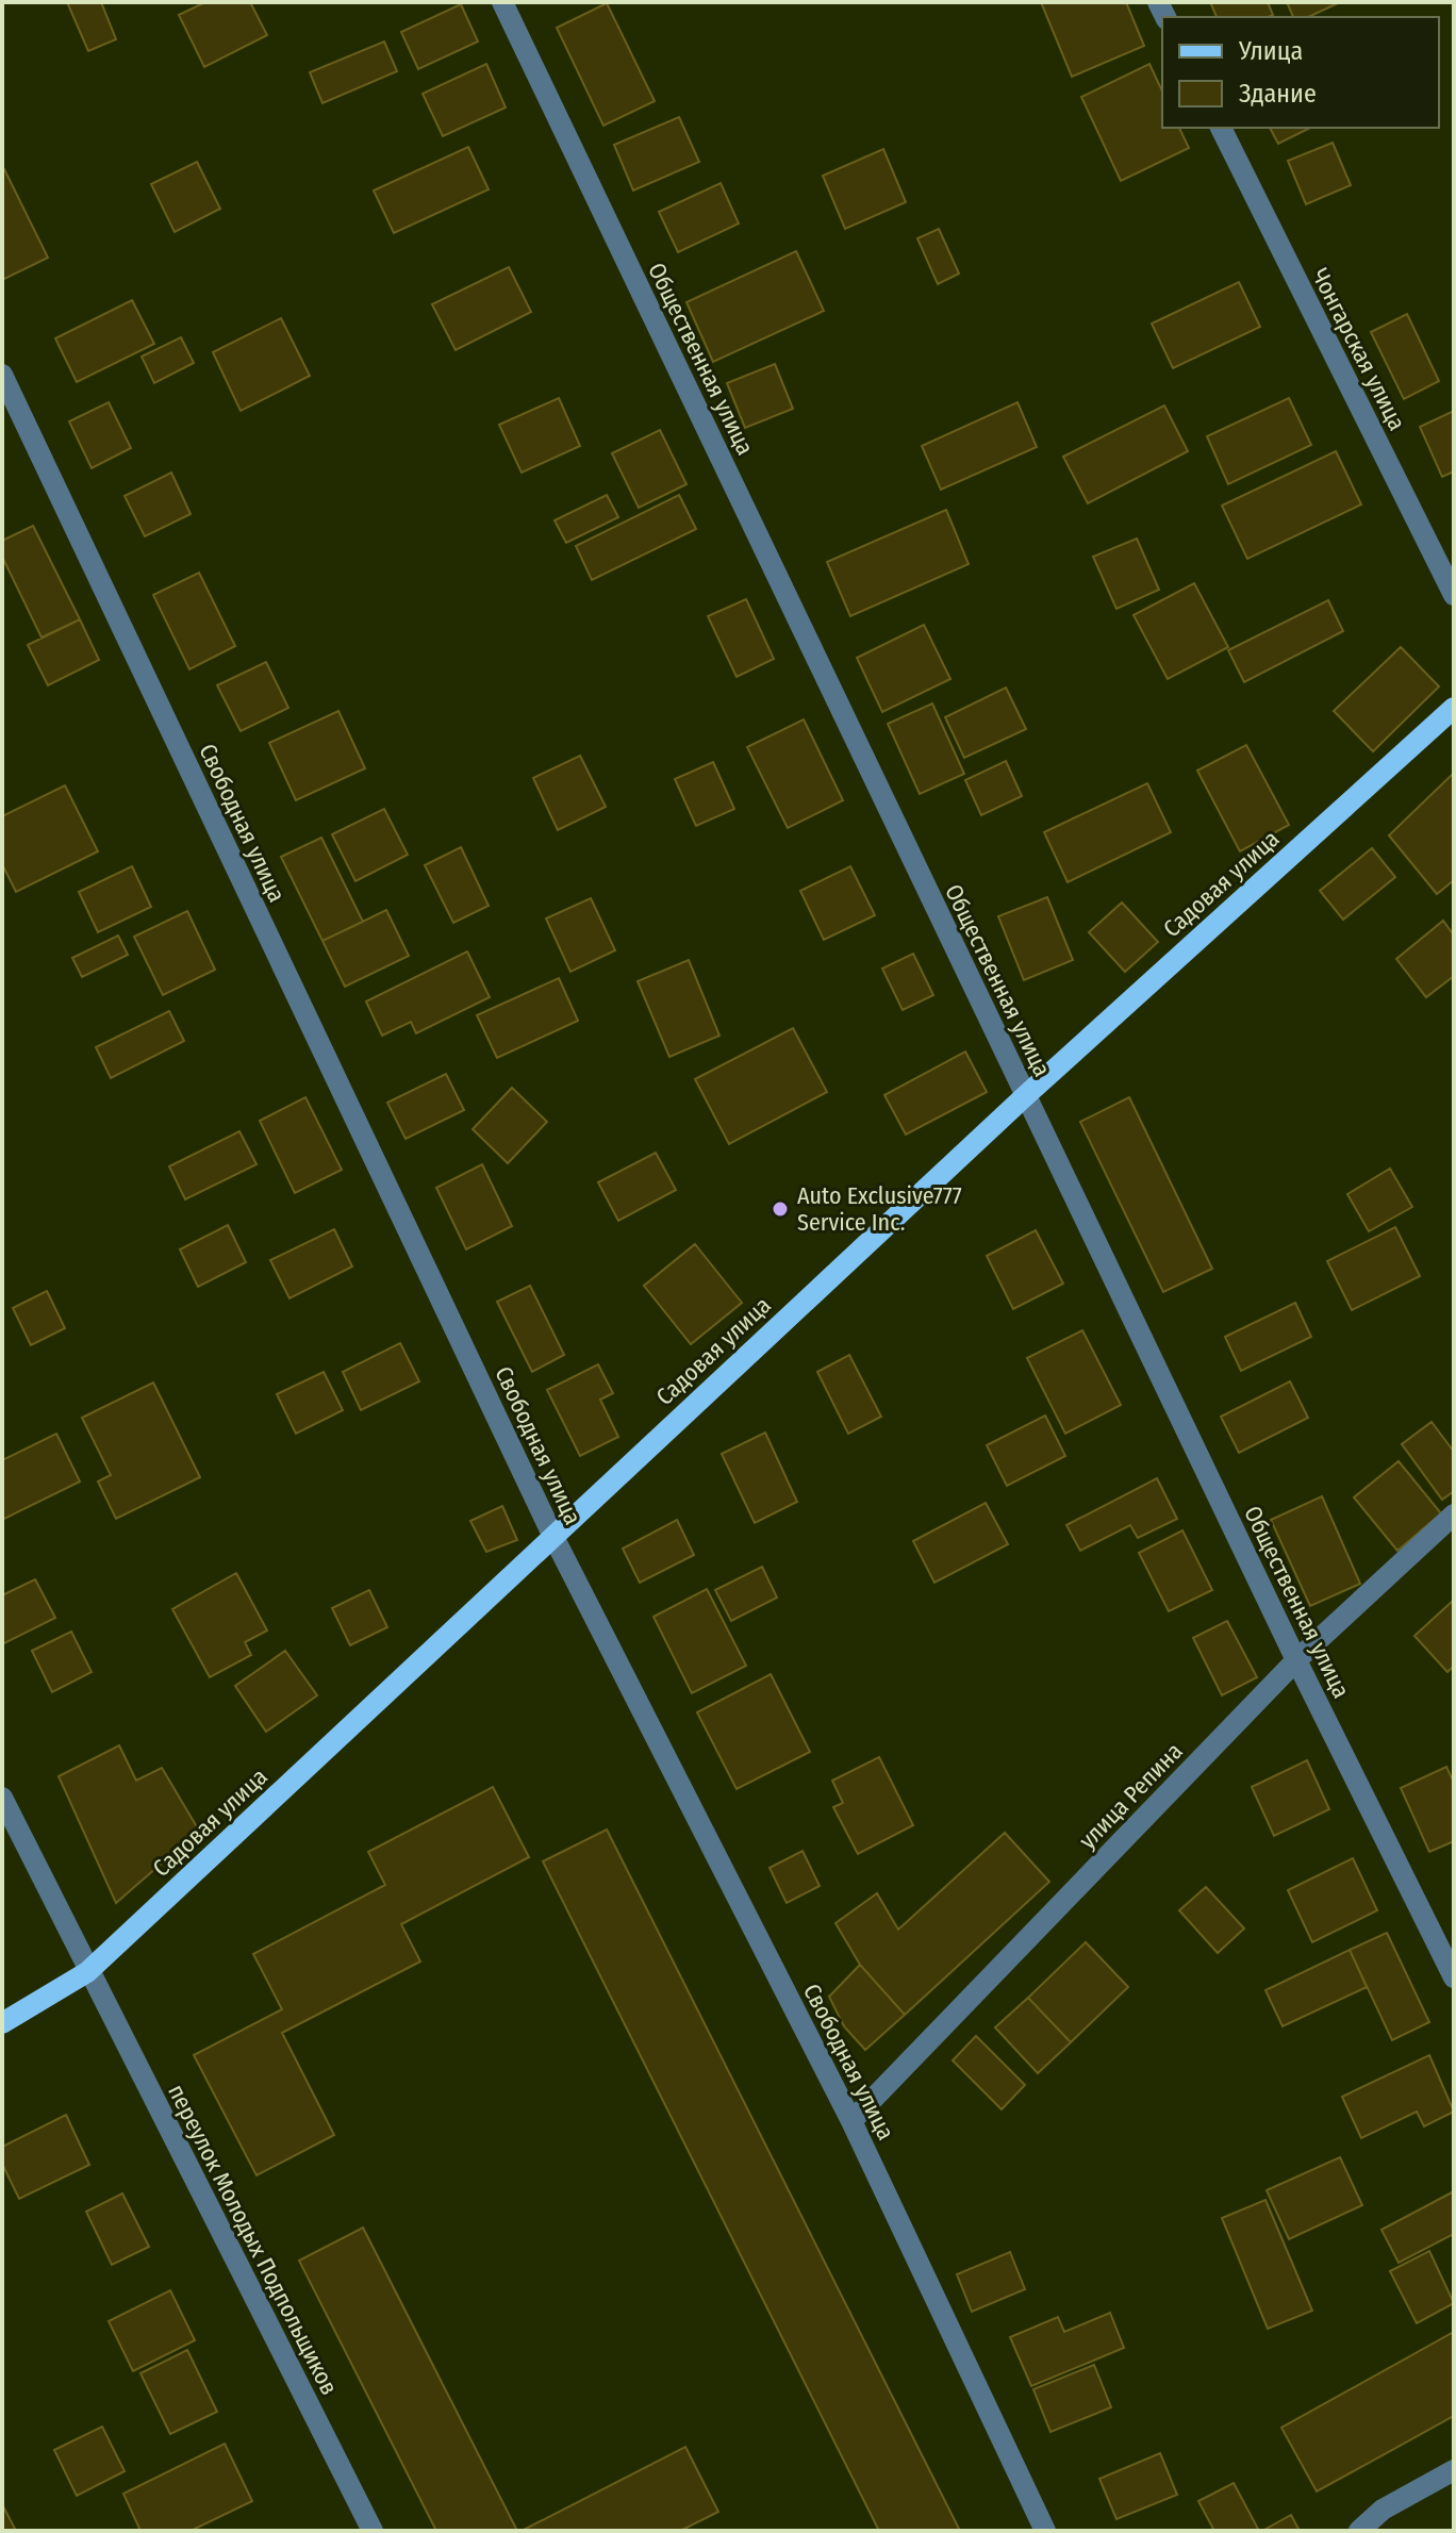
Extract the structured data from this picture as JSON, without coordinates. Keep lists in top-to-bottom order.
{
  "streets": {
    "main road": ["Садовая улица"],
    "street": [
      "Чонгарская улица",
      "Общественная улица",
      "Свободная улица",
      "улица Репина",
      "переулок Молодых Подпольщиков"
    ]
  },
  "crossings": [
    ["Общественная улица", "Садовая улица"],
    ["Общественная улица", "улица Репина"],
    ["Свободная улица", "Садовая улица"],
    ["Свободная улица", "улица Репина"],
    ["Садовая улица", "переулок Молодых Подпольщиков"]
  ],
  "places": ["Auto Exclusive777 Service Inc."],
  "legend": ["Улица", "Здание"]
}
